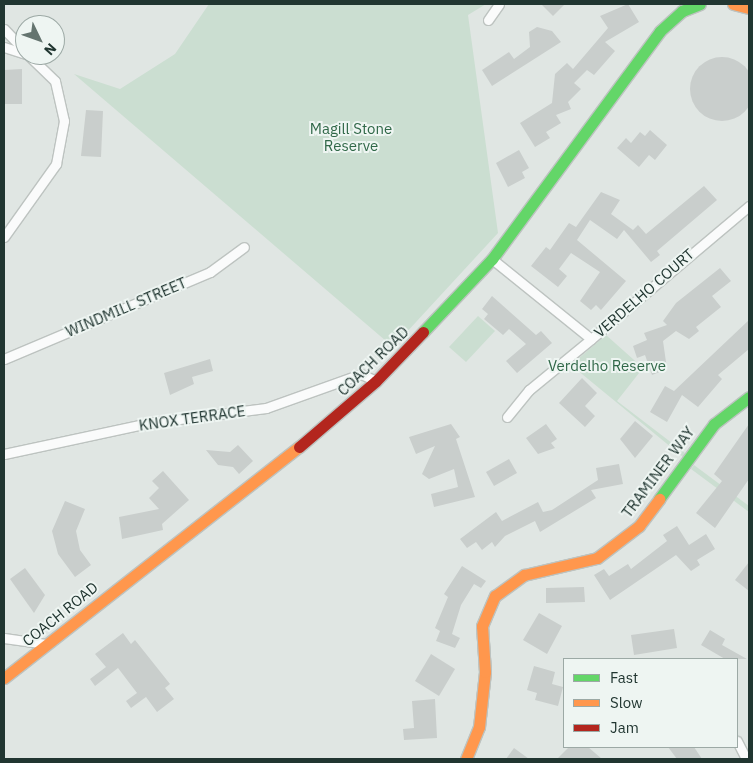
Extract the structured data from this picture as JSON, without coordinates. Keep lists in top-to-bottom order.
{
  "streets": {
    "street": [
      "VERDELHO COURT",
      "WINDMILL STREET",
      "COACH ROAD",
      "KNOX TERRACE",
      "TRAMINER WAY"
    ]
  },
  "crossings": [
    ["VERDELHO COURT", "COACH ROAD"],
    ["COACH ROAD", "KNOX TERRACE"]
  ],
  "parks": ["Magill Stone Reserve", "Verdelho Reserve"],
  "legend": ["Fast", "Slow", "Jam"],
  "north": "bottom right"
}
